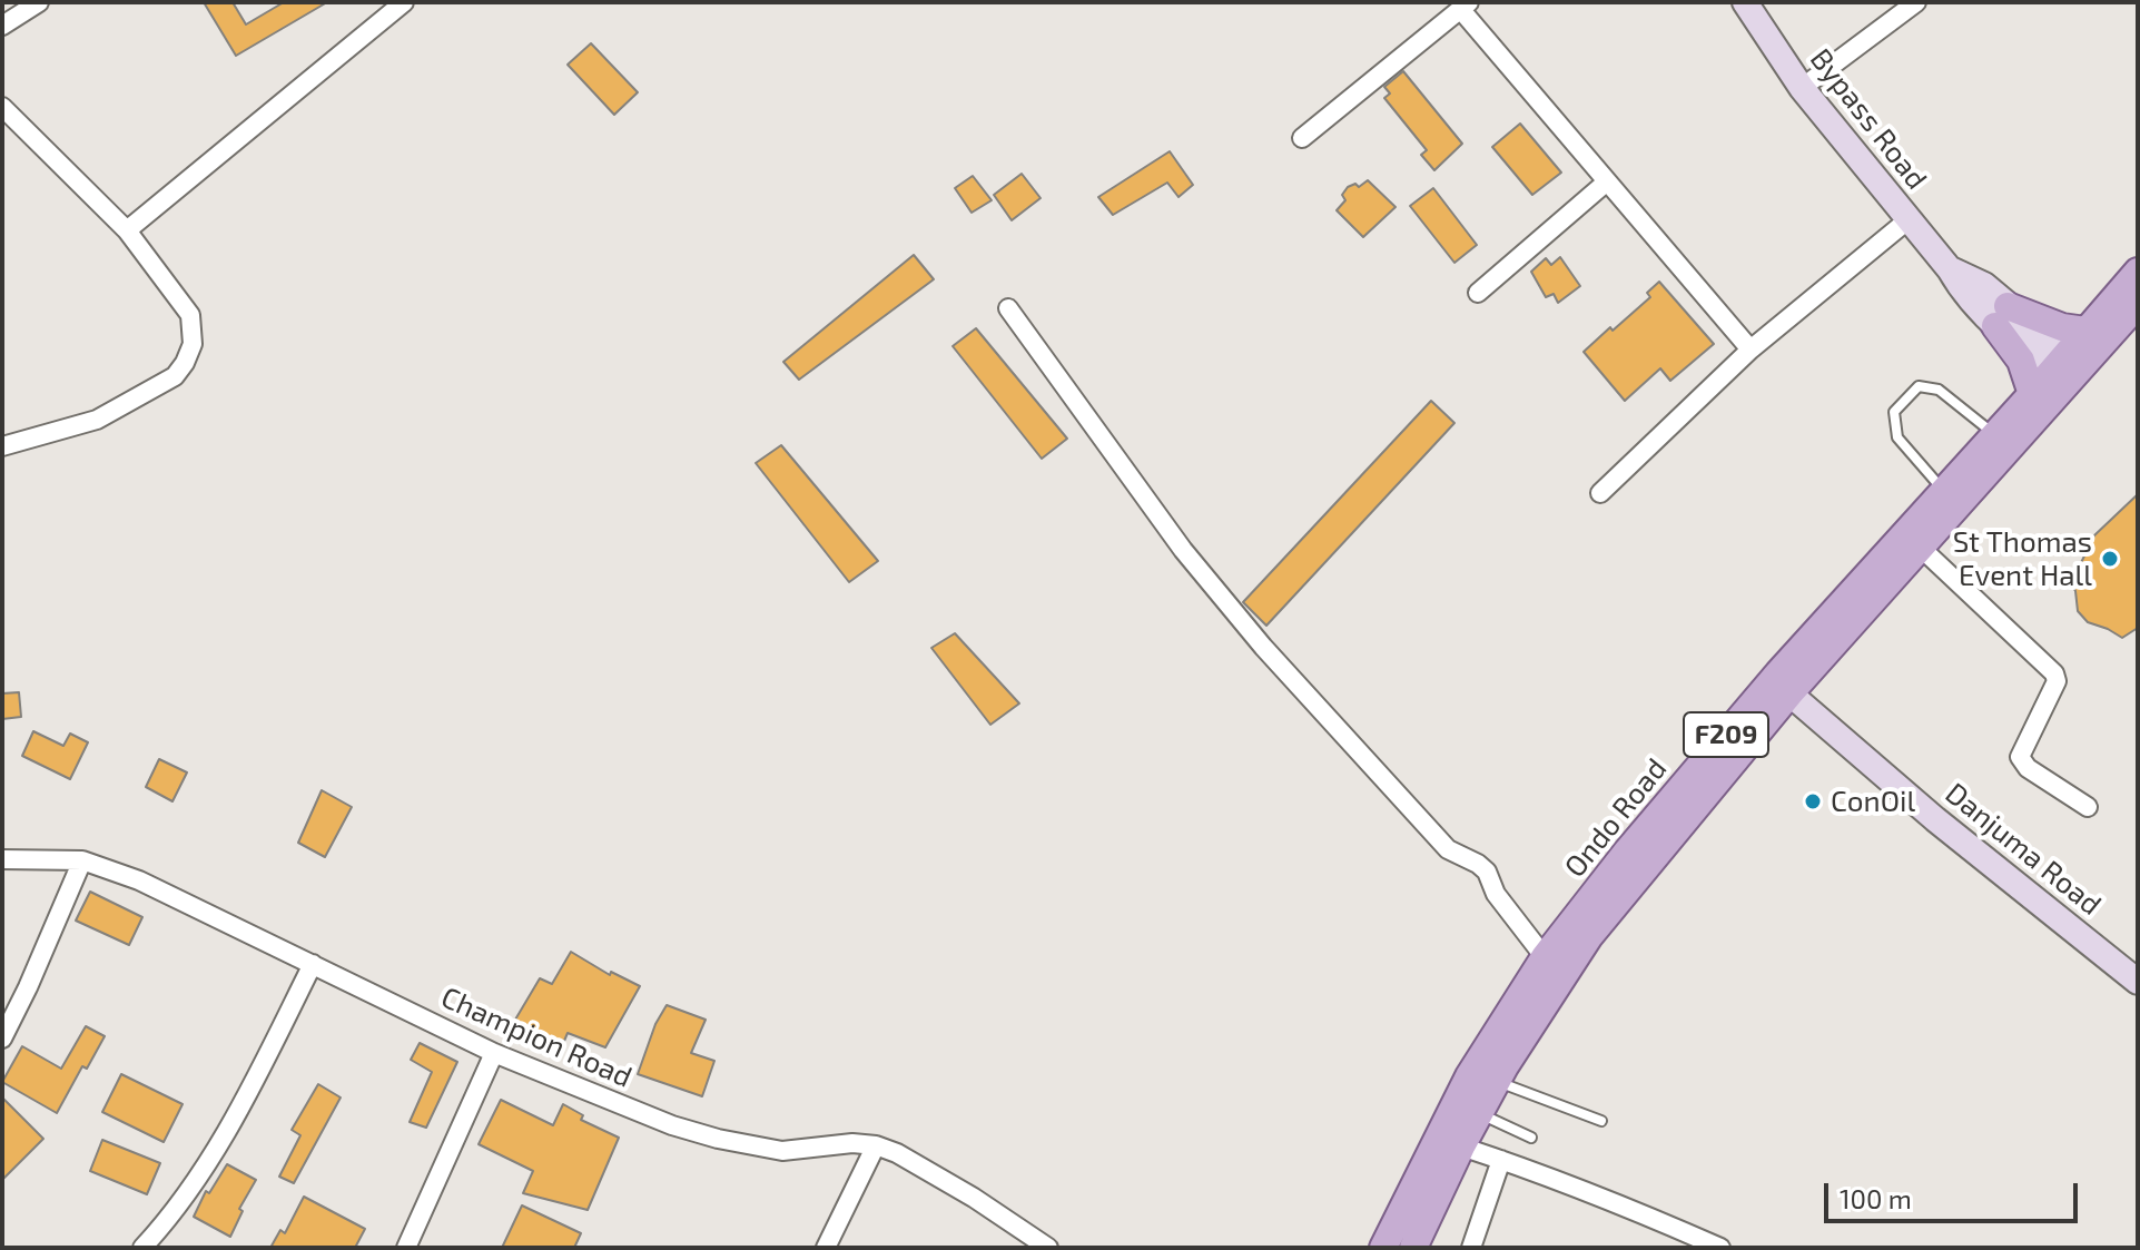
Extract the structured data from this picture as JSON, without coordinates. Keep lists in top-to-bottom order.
{
  "streets": {
    "main road": ["F209", "Ondo Road"],
    "street": ["Bypass Road", "Danjuma Road", "Champion Road"]
  },
  "crossings": [
    ["Bypass Road", "Ondo Road"],
    ["Ondo Road", "Danjuma Road"]
  ],
  "places": ["St Thomas Event Hall", "ConOil"],
  "scale_bar": "100 m"
}
